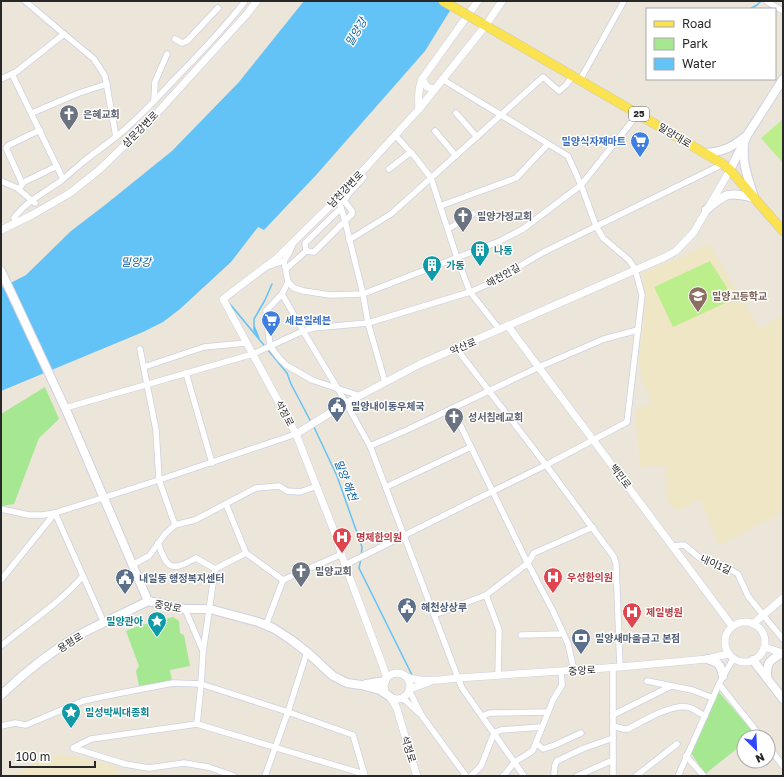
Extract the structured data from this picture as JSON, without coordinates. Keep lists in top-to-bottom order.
{
  "streets": {
    "main road": [
      "25",
      "밀양대로",
      "약산로",
      "중앙로",
      "용평로"
    ],
    "street": [
      "삼문강변로",
      "남천강변로",
      "해천안길",
      "석정로",
      "백민로",
      "내이1길"
    ]
  },
  "crossings": [
    ["밀양대로", "남천강변로"],
    ["밀양대로", "해천안길"],
    ["밀양대로", "약산로"],
    ["남천강변로", "해천안길"],
    ["남천강변로", "석정로"],
    ["해천안길", "약산로"],
    ["해천안길", "석정로"],
    ["약산로", "석정로"],
    ["약산로", "백민로"],
    ["석정로", "중앙로"],
    ["백민로", "내이1길"],
    ["백민로", "중앙로"],
    ["중앙로", "용평로"]
  ],
  "water": ["밀양강", "밀양 해천"],
  "places": {
    "church": [
      "은혜교회",
      "밀양가정교회",
      "성서침례교회",
      "밀양교회"
    ],
    "supermarket": ["밀양식자재마트", "세븐일레븐"],
    "building": ["나동", "가동"],
    "school or university": ["밀양고등학교"],
    "public building": ["밀양내이동우체국", "내일동 행정복지센터", "해천상상루"],
    "hospital": ["명제한의원", "우성한의원", "제일병원"],
    "place": ["밀양관아", "밀성박씨대종회"],
    "bank": ["밀양새마을금고 본점"]
  },
  "legend": ["Road", "Park", "Water"],
  "scale_bar": "100 m",
  "north": "bottom right"
}
